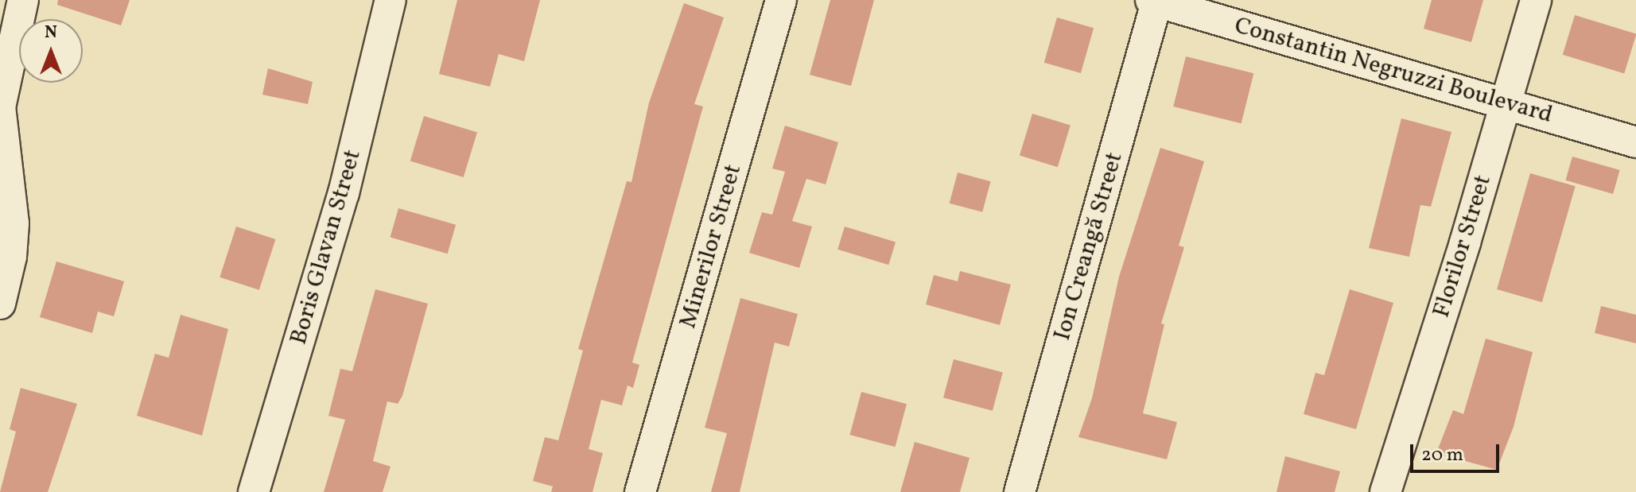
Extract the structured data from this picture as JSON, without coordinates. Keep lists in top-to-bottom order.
{
  "streets": {
    "street": [
      "Constantin Negruzzi Boulevard",
      "Minerilor Street",
      "Ion Creangă Street",
      "Florilor Street",
      "Boris Glavan Street"
    ]
  },
  "crossings": [
    ["Constantin Negruzzi Boulevard", "Ion Creangă Street"],
    ["Constantin Negruzzi Boulevard", "Florilor Street"]
  ],
  "scale_bar": "20 m",
  "north": "top"
}
